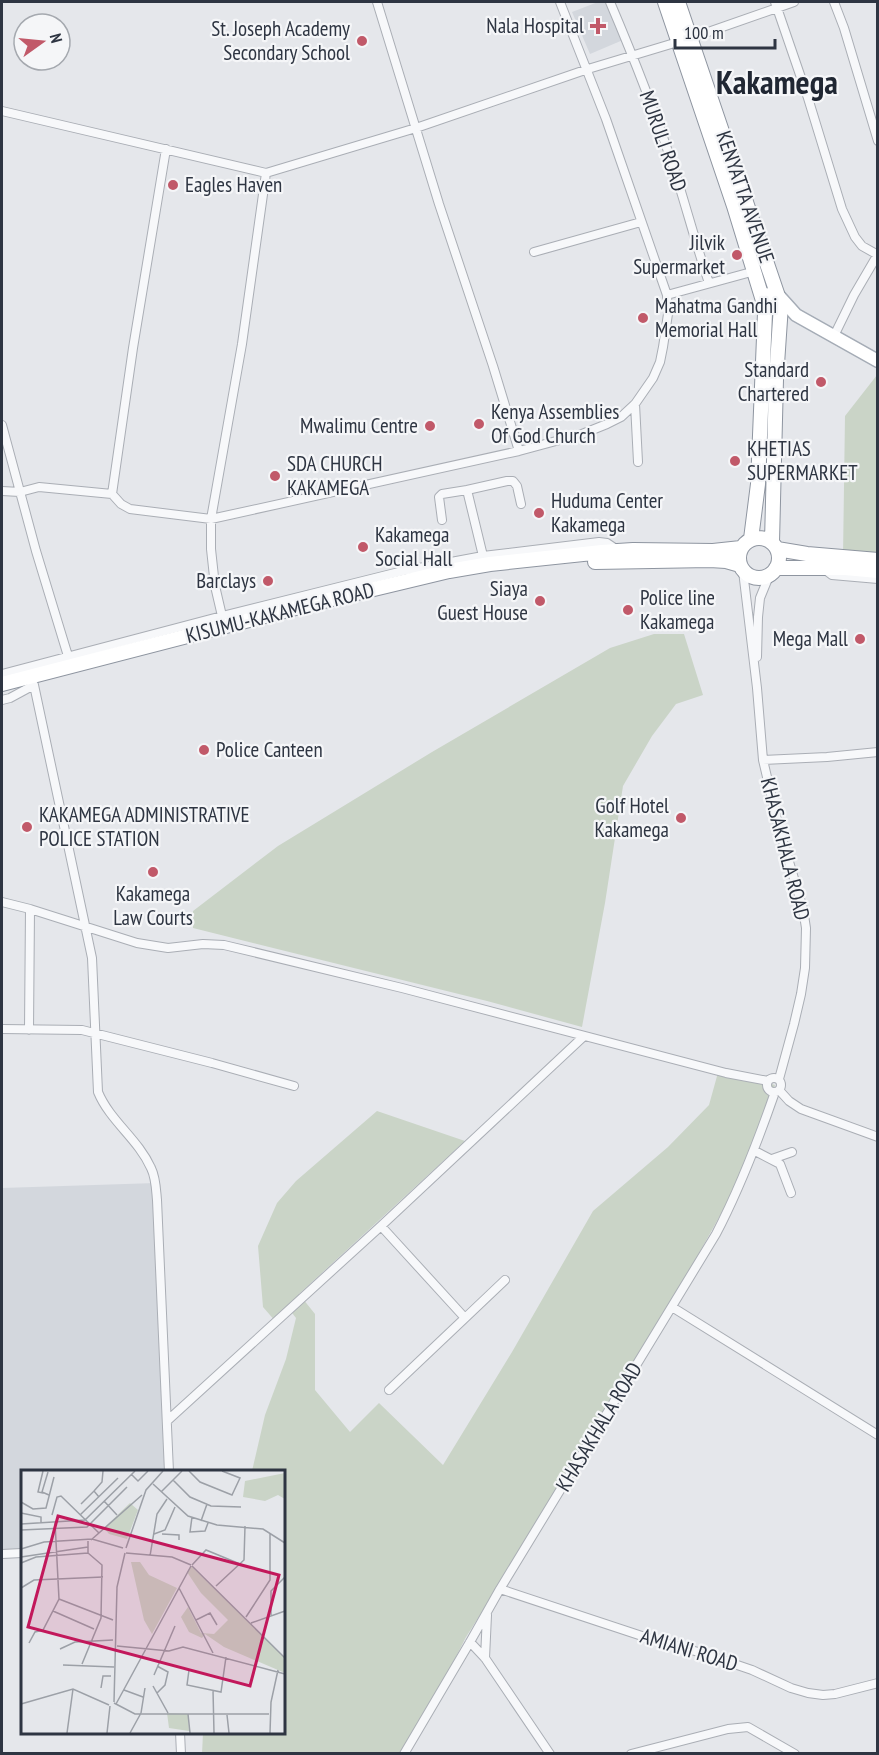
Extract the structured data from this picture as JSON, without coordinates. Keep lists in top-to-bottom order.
{
  "streets": {
    "highway": ["KENYATTA AVENUE", "KISUMU-KAKAMEGA ROAD"],
    "street": ["MURULI ROAD", "KHASAKHALA ROAD", "AMIANI ROAD"]
  },
  "crossings": [
    ["KENYATTA AVENUE", "KISUMU-KAKAMEGA ROAD"],
    ["KHASAKHALA ROAD", "AMIANI ROAD"]
  ],
  "districts": ["Kakamega"],
  "places": {
    "health": ["Nala Hospital"],
    "other": [
      "St. Joseph Academy Secondary School",
      "Eagles Haven",
      "Jilvik Supermarket",
      "Mahatma Gandhi Memorial Hall",
      "Standard Chartered",
      "Kenya Assemblies Of God Church",
      "Mwalimu Centre",
      "KHETIAS SUPERMARKET",
      "SDA CHURCH KAKAMEGA",
      "Huduma Center Kakamega",
      "Kakamega Social Hall",
      "Barclays",
      "Siaya Guest House",
      "Police line Kakamega",
      "Mega Mall",
      "Police Canteen",
      "Golf Hotel Kakamega",
      "KAKAMEGA ADMINISTRATIVE POLICE STATION",
      "Kakamega Law Courts"
    ]
  },
  "scale_bar": "100 m",
  "north": "right"
}
